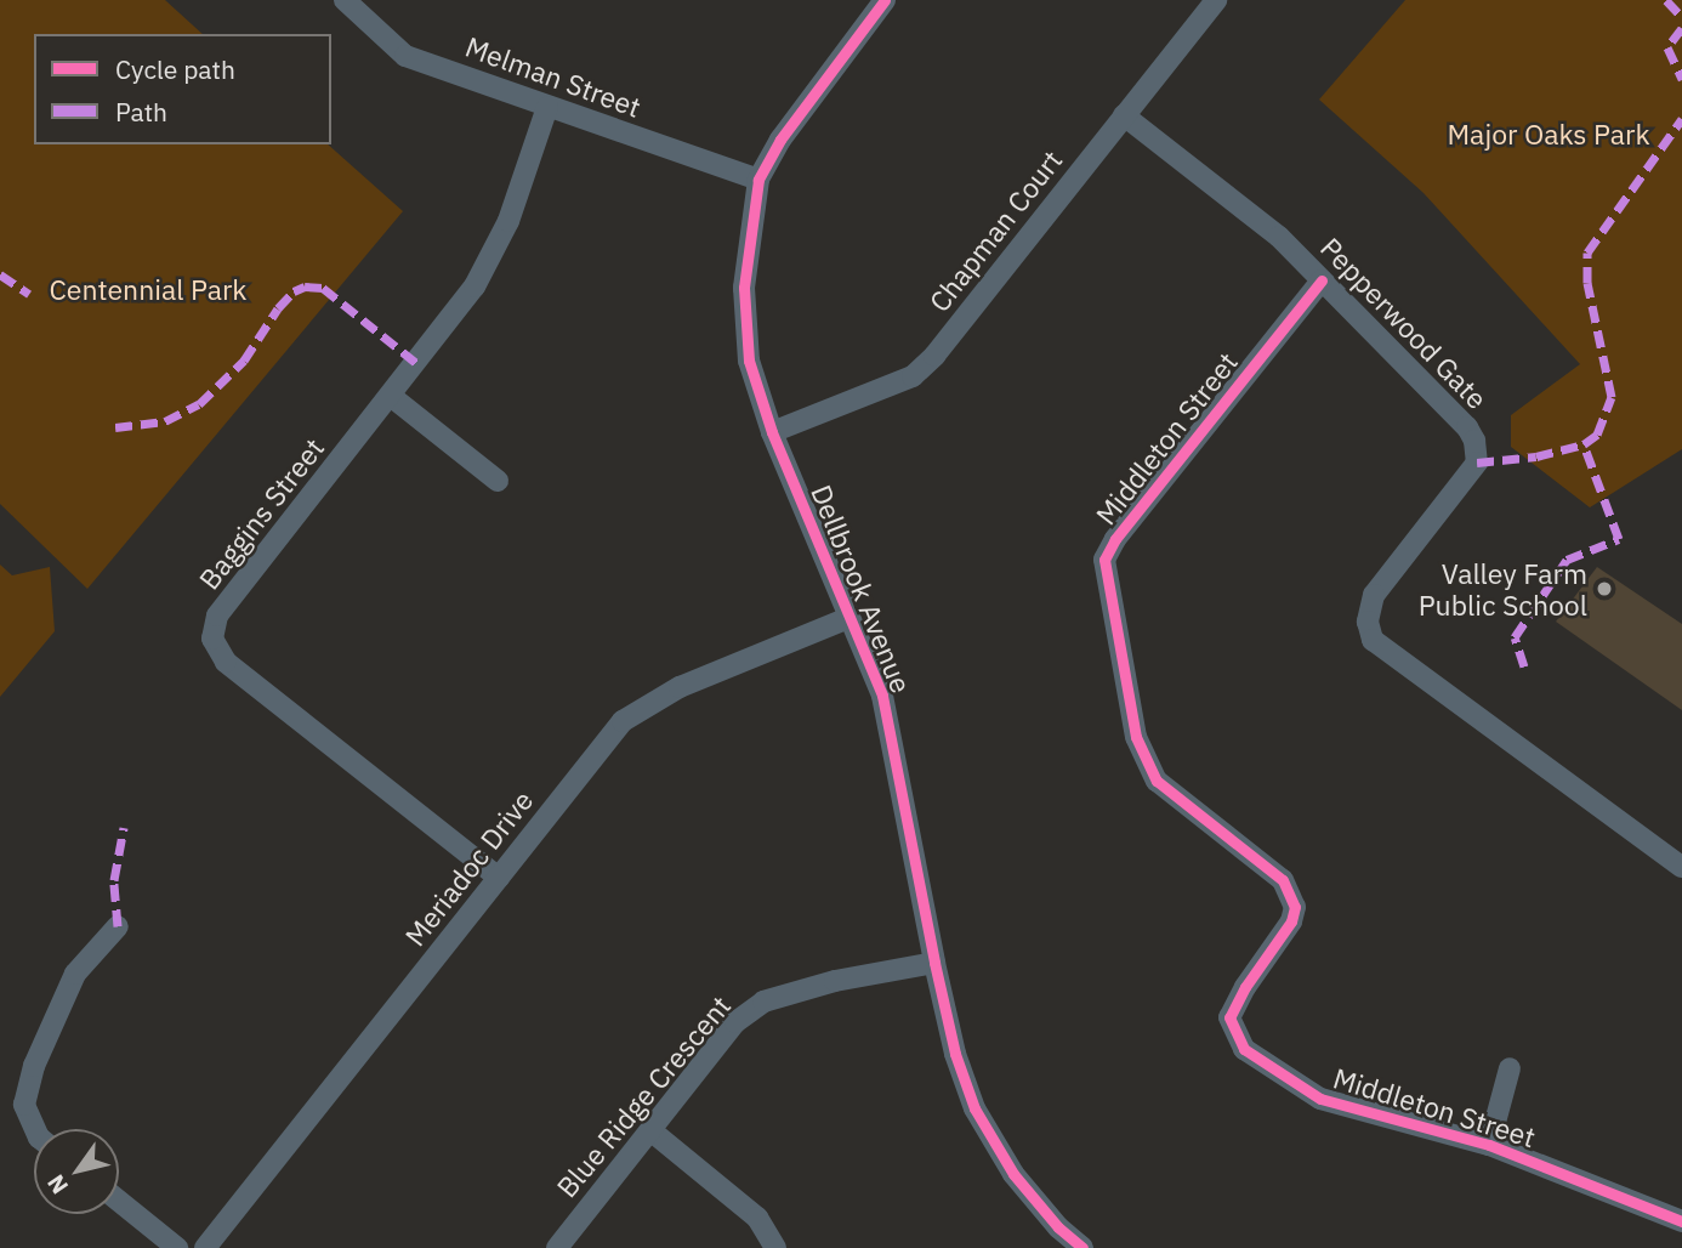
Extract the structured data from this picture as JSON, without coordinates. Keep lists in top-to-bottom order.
{
  "streets": {
    "street": [
      "Melman Street",
      "Chapman Court",
      "Pepperwood Gate",
      "Middleton Street",
      "Baggins Street",
      "Dellbrook Avenue",
      "Meriadoc Drive",
      "Blue Ridge Crescent"
    ]
  },
  "crossings": [
    ["Melman Street", "Baggins Street"],
    ["Melman Street", "Dellbrook Avenue"],
    ["Chapman Court", "Pepperwood Gate"],
    ["Chapman Court", "Dellbrook Avenue"],
    ["Pepperwood Gate", "Middleton Street"],
    ["Baggins Street", "Meriadoc Drive"],
    ["Dellbrook Avenue", "Meriadoc Drive"],
    ["Dellbrook Avenue", "Blue Ridge Crescent"]
  ],
  "parks": ["Major Oaks Park", "Centennial Park"],
  "places": ["Valley Farm Public School"],
  "legend": ["Cycle path", "Path"],
  "north": "bottom left"
}
